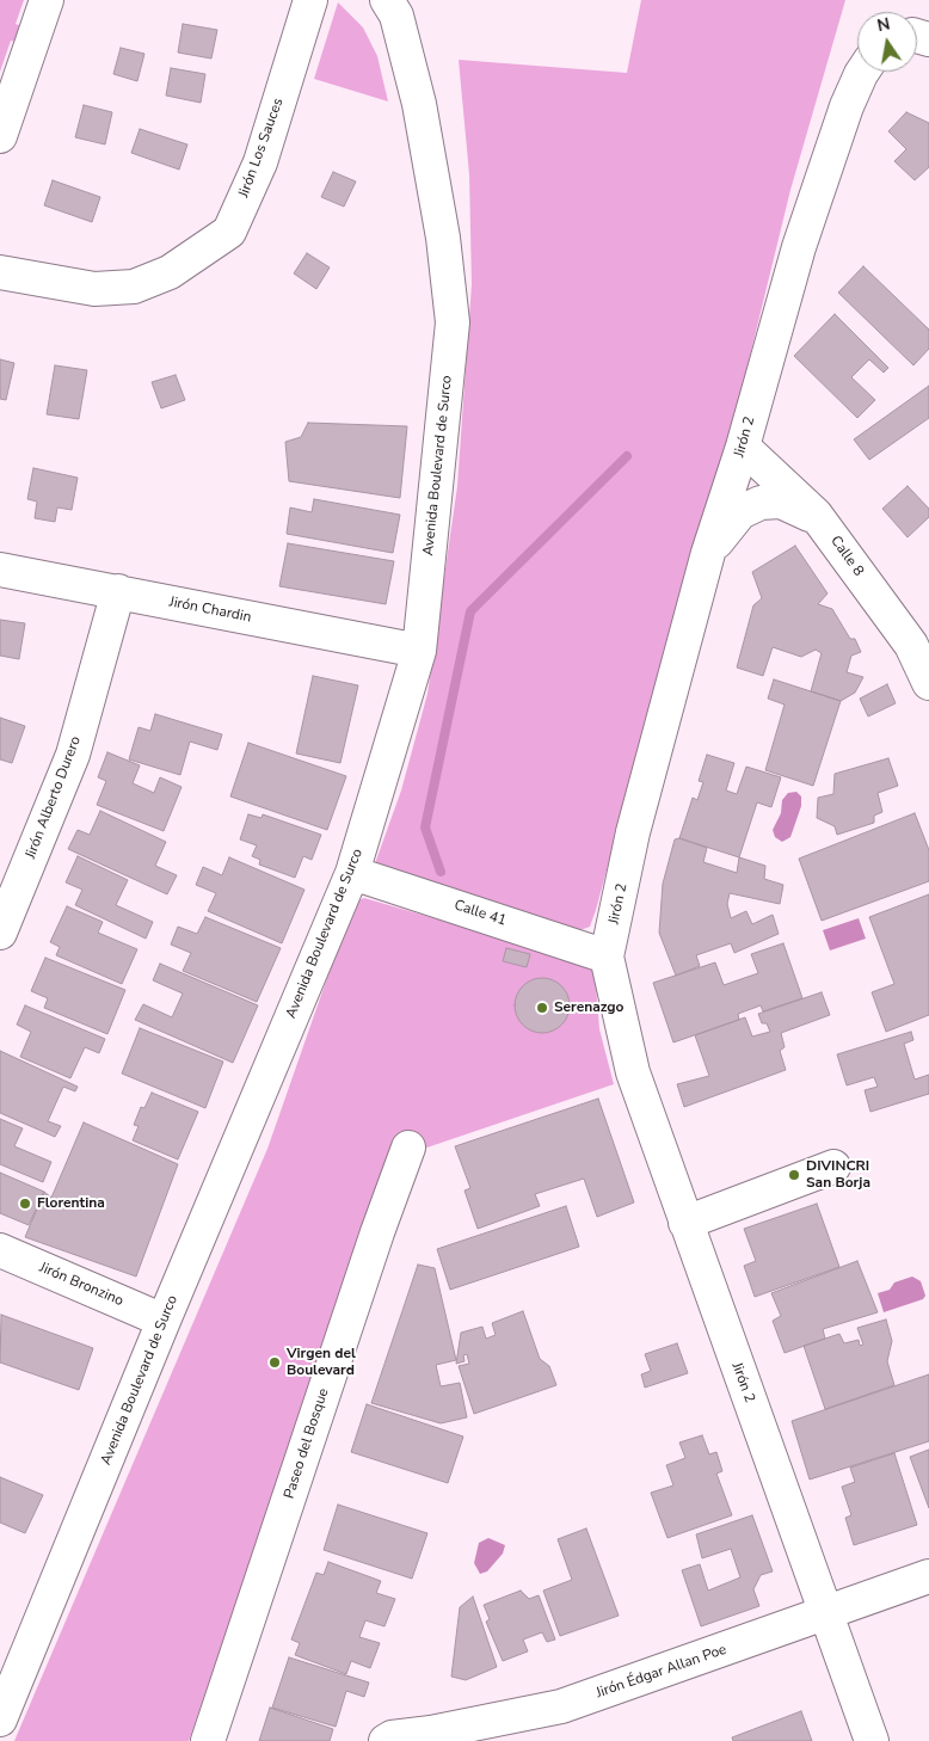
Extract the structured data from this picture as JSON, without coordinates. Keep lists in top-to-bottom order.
{
  "streets": {
    "street": [
      "Jirón Los Sauces",
      "Jirón 2",
      "Avenida Boulevard de Surco",
      "Calle 8",
      "Jirón Chardin",
      "Jirón Alberto Durero",
      "Calle 41",
      "Jirón Bronzino",
      "Paseo del Bosque",
      "Jirón Édgar Allan Poe"
    ]
  },
  "crossings": [
    ["Jirón 2", "Calle 8"],
    ["Jirón 2", "Calle 41"],
    ["Jirón 2", "Jirón Édgar Allan Poe"],
    ["Avenida Boulevard de Surco", "Jirón Chardin"],
    ["Avenida Boulevard de Surco", "Calle 41"],
    ["Avenida Boulevard de Surco", "Jirón Bronzino"],
    ["Jirón Chardin", "Jirón Alberto Durero"]
  ],
  "places": [
    "Serenazgo",
    "DIVINCRI San Borja",
    "Florentina",
    "Virgen del Boulevard"
  ],
  "north": "top"
}
